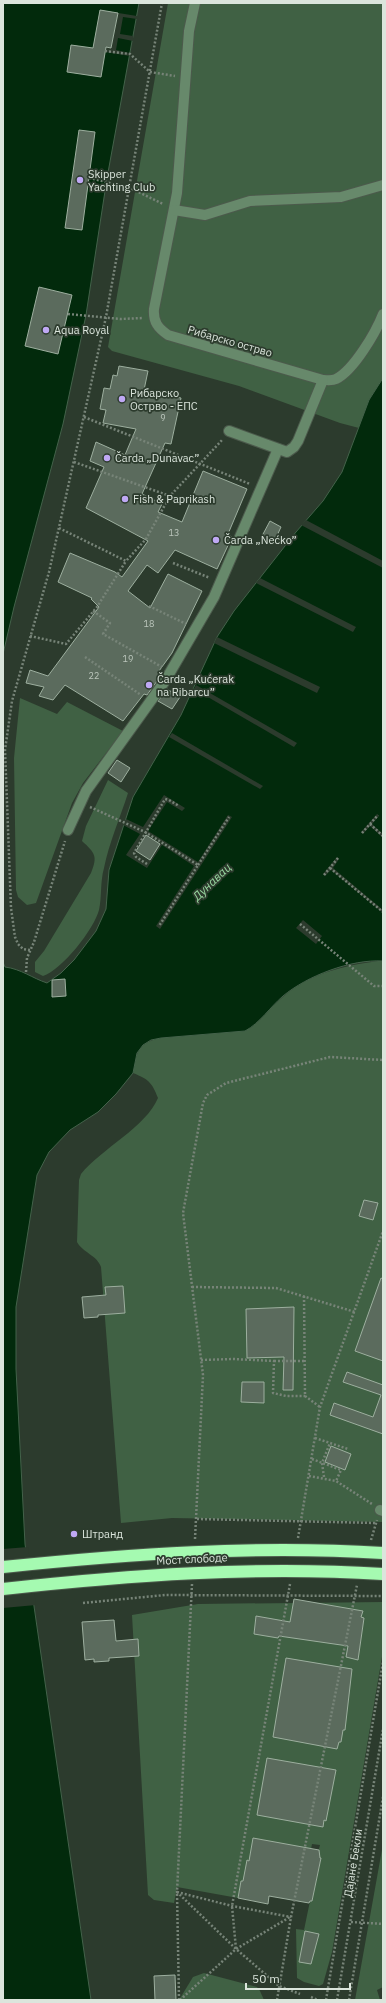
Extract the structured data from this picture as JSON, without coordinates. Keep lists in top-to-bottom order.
{
  "streets": {
    "highway": ["Мост слободе"],
    "street": ["Рибарско острво"],
    "path": ["Дајане Бекли"]
  },
  "water": ["Дунавац"],
  "places": [
    "Skipper Yachting Club",
    "Aqua Royal",
    "Рибарско Острво - ЕПС",
    "Čarda „Dunavac”",
    "Fish & Paprikash",
    "Čarda „Nećko”",
    "Čarda „Kućerak na Ribarcu”",
    "Штранд"
  ],
  "house_numbers": [
    "9",
    "13",
    "18",
    "19",
    "22"
  ],
  "scale_bar": "50 m"
}
